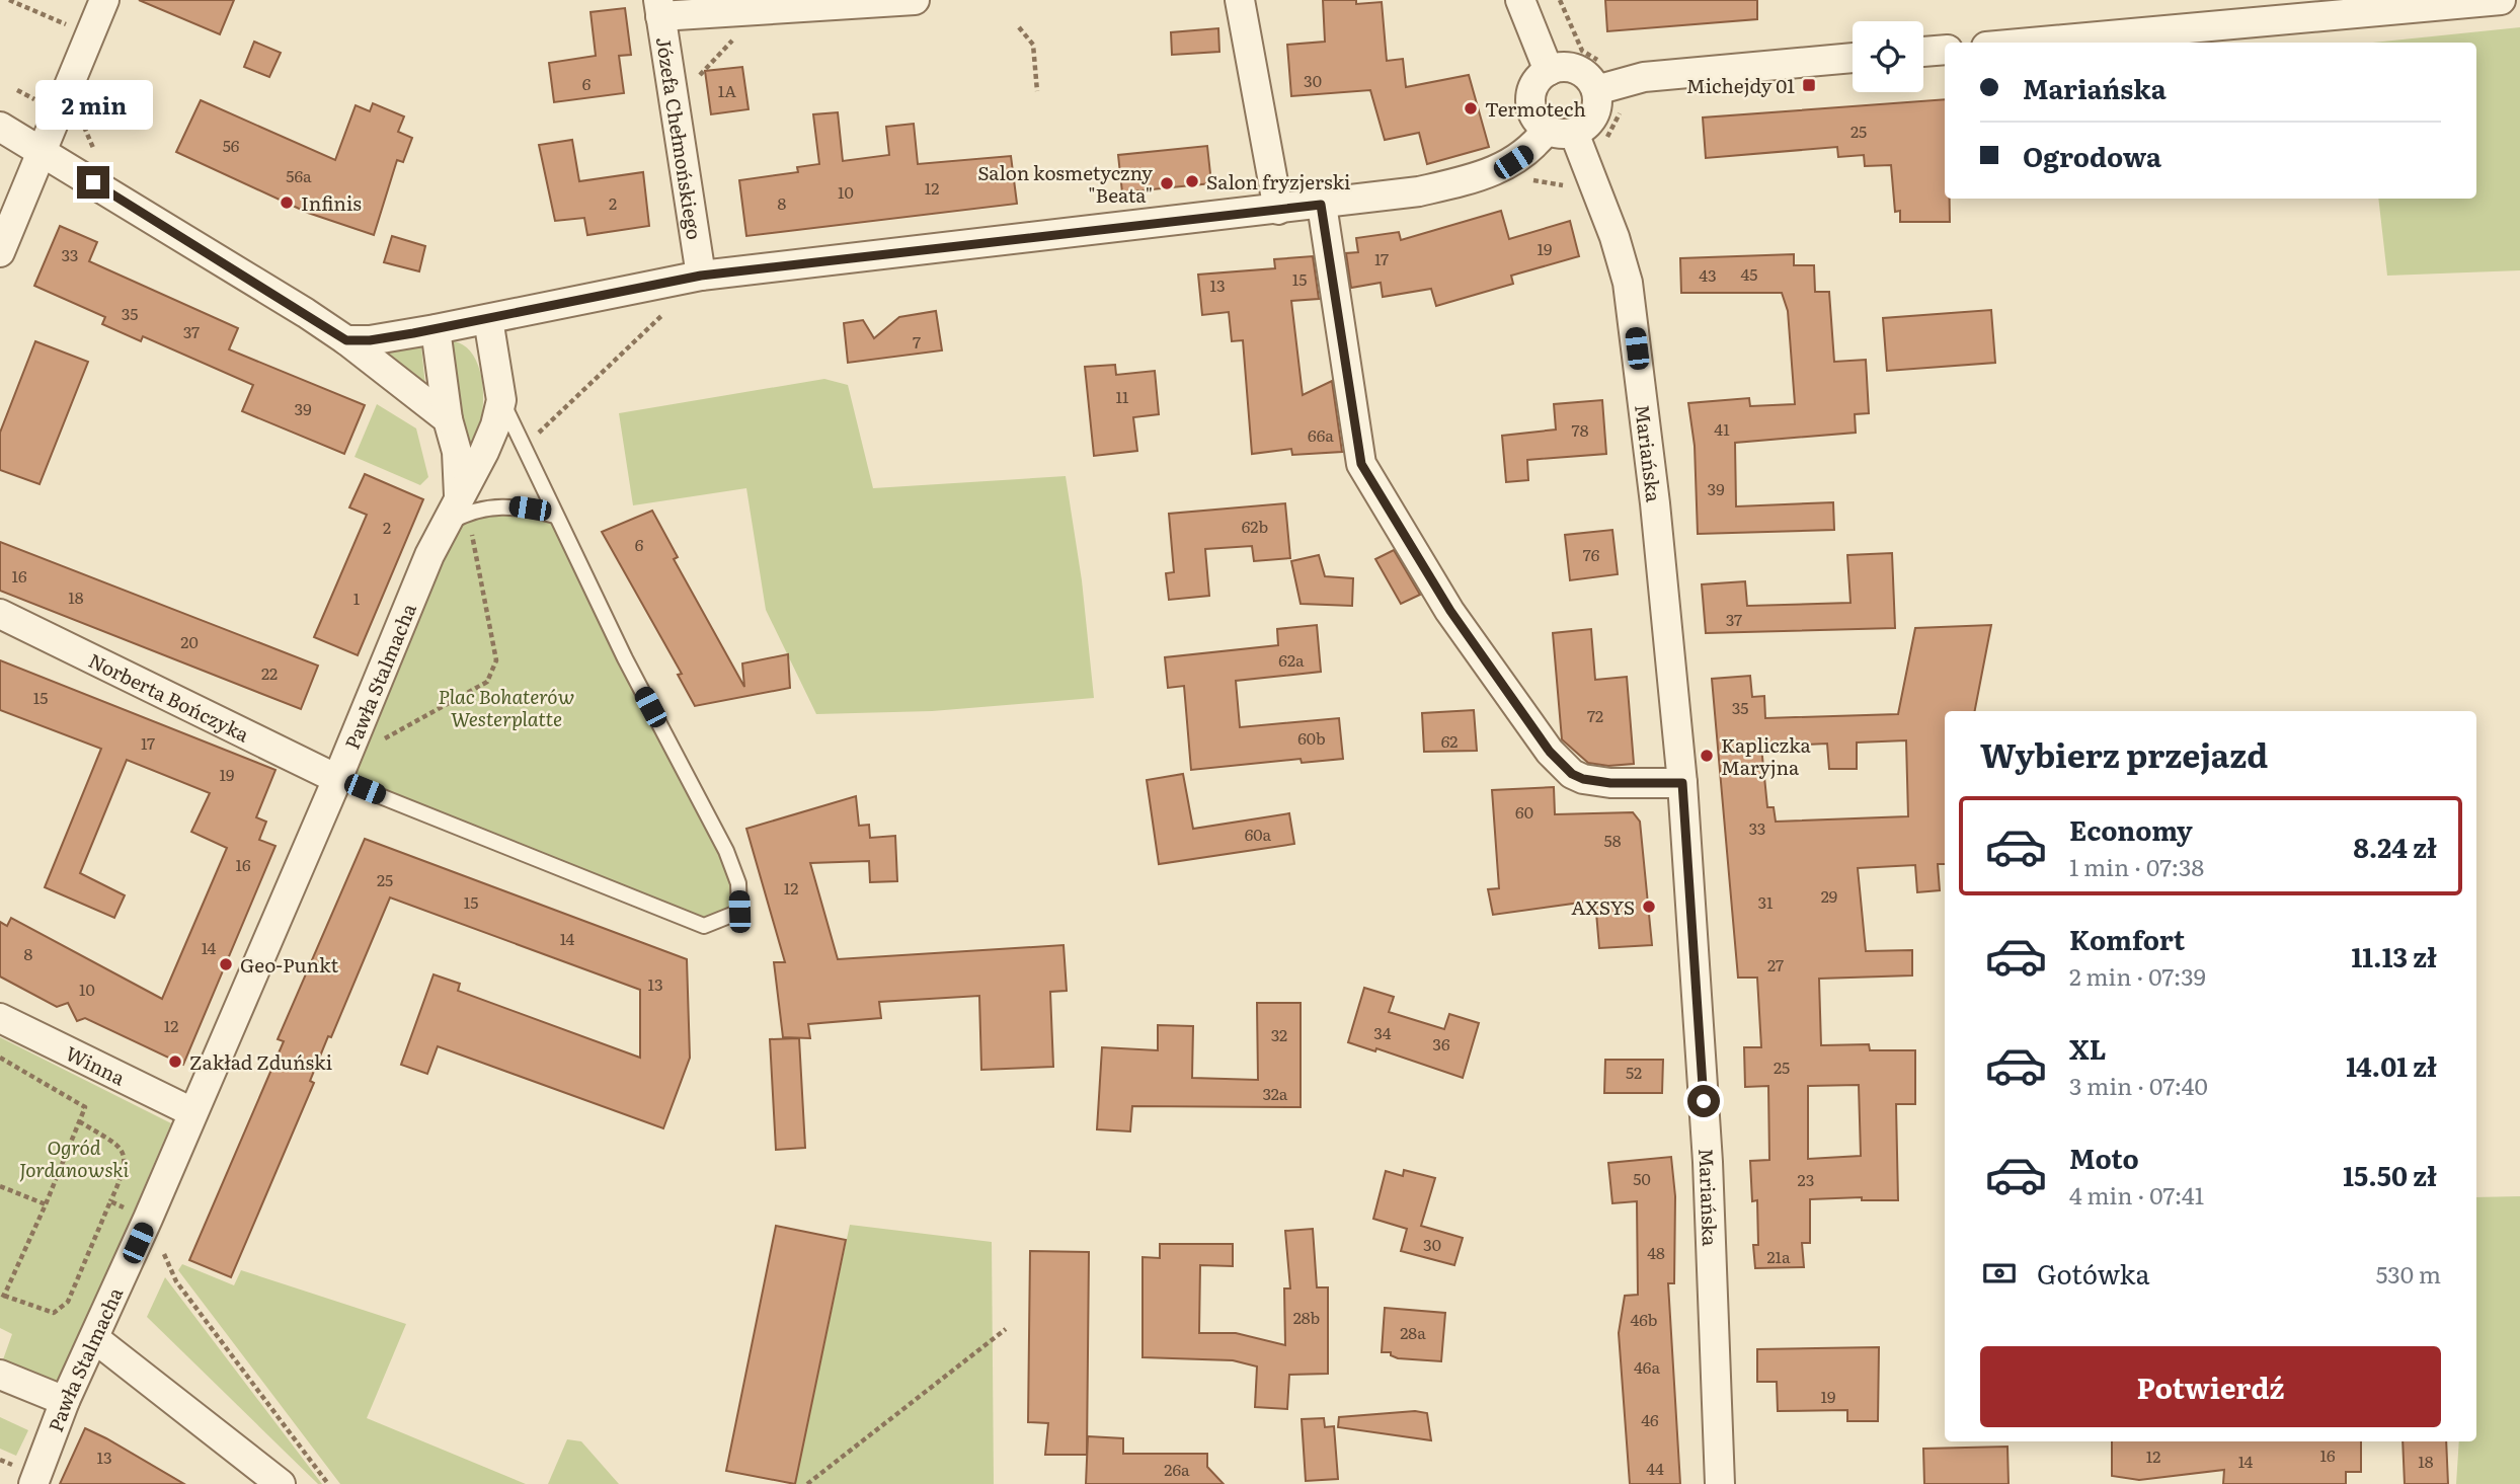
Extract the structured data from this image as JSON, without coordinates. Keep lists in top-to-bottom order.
{
  "streets": {
    "street": [
      "Józefa Chełmońskiego",
      "Mariańska",
      "Pawła Stalmacha",
      "Norberta Bończyka",
      "Winna"
    ]
  },
  "crossings": [
    ["Pawła Stalmacha", "Norberta Bończyka"],
    ["Pawła Stalmacha", "Winna"]
  ],
  "parks": ["Plac Bohaterów Westerplatte", "Ogród Jordanowski"],
  "places": {
    "transit": ["Michejdy 01"],
    "other": [
      "Termotech",
      "Salon fryzjerski",
      "Salon kosmetyczny \"Beata\"",
      "Infinis",
      "Kapliczka Maryjna",
      "AXSYS",
      "Geo-Punkt",
      "Zakład Zduński"
    ]
  },
  "house_numbers": [
    "30",
    "6",
    "1A",
    "25",
    "56",
    "56a",
    "12",
    "10",
    "2",
    "8",
    "19",
    "33",
    "17",
    "45",
    "43",
    "15",
    "13",
    "35",
    "37",
    "7",
    "11",
    "39",
    "41",
    "78",
    "66a",
    "39",
    "62b",
    "2",
    "6",
    "76",
    "16",
    "18",
    "1",
    "37",
    "20",
    "62a",
    "22",
    "15",
    "35",
    "72",
    "60b",
    "62",
    "17",
    "19",
    "60",
    "33",
    "60a",
    "58",
    "16",
    "25",
    "12",
    "29",
    "15",
    "31",
    "14",
    "14",
    "8",
    "27",
    "13",
    "10",
    "12",
    "34",
    "32",
    "36",
    "25",
    "52",
    "32a",
    "50",
    "23",
    "30",
    "48",
    "21a",
    "28b",
    "46b",
    "28a",
    "46a",
    "19",
    "46",
    "16",
    "12",
    "13",
    "14",
    "18",
    "44",
    "26a"
  ],
  "page": {
    "banner": ["Mariańska", "Ogrodowa"],
    "bubble": "2 min",
    "heading": "Wybierz przejazd",
    "list": [
      {
        "name": "Economy",
        "note": "1 min · 07:38",
        "value": "8.24 zł"
      },
      {
        "name": "Komfort",
        "note": "2 min · 07:39",
        "value": "11.13 zł"
      },
      {
        "name": "XL",
        "note": "3 min · 07:40",
        "value": "14.01 zł"
      },
      {
        "name": "Moto",
        "note": "4 min · 07:41",
        "value": "15.50 zł"
      }
    ],
    "pay": ["Gotówka", "530 m"],
    "buttons": "Potwierdź"
  }
}
